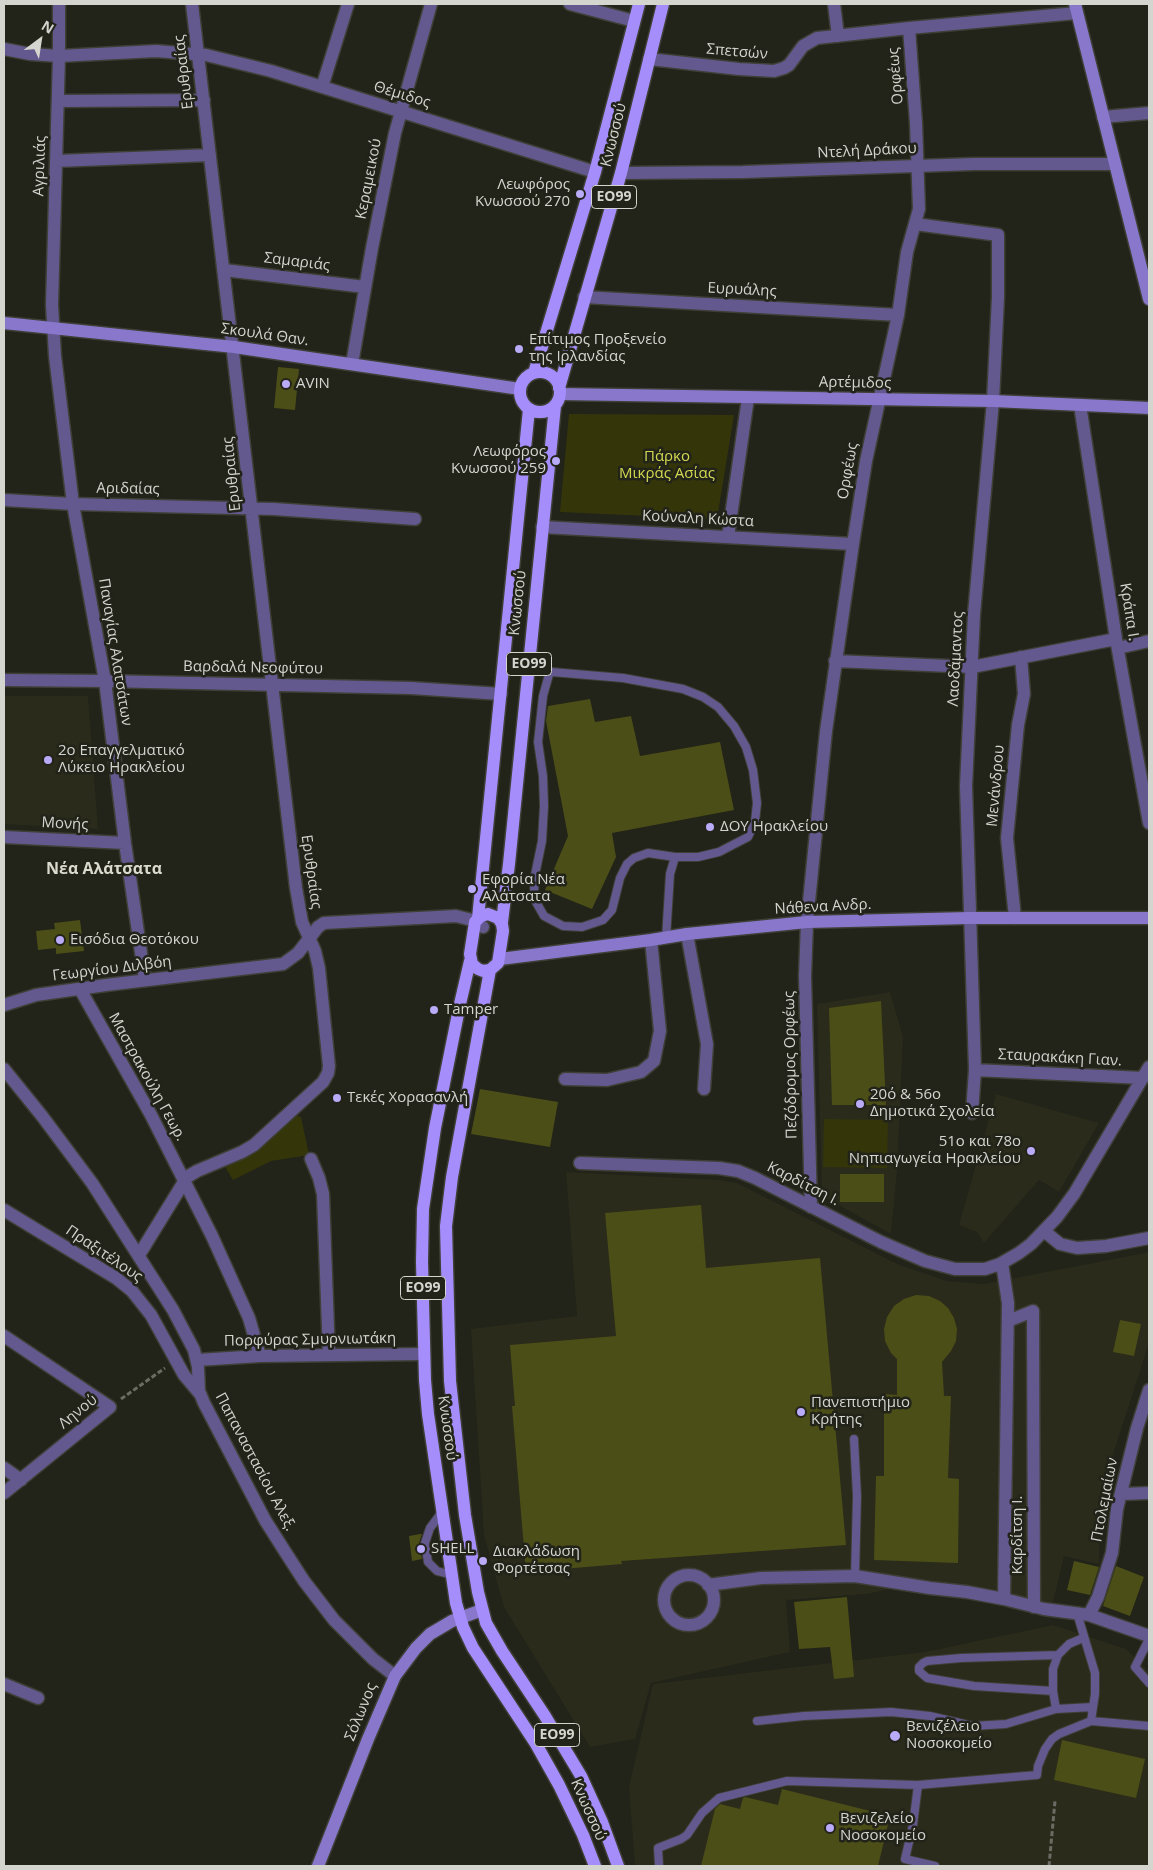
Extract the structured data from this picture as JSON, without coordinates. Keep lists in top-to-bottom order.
{
  "streets": {
    "main road": ["Κνωσσού", "ΕΟ99"],
    "street": [
      "Σπετσών",
      "Ερυθραίας",
      "Ορφέως",
      "Θέμιδος",
      "Ντελή Δράκου",
      "Αγριλιάς",
      "Κεραμεικού",
      "Σαμαριάς",
      "Ευρυάλης",
      "Σκουλά Θαν.",
      "Αρτέμιδος",
      "Αριδαίας",
      "Κούναλη Κώστα",
      "Κράπα Ι.",
      "Παναγίας Αλατσάτων",
      "Λαοδάμαντος",
      "Βαρδαλά Νεοφύτου",
      "Μενάνδρου",
      "Μονής",
      "Νάθενα Ανδρ.",
      "Γεωργίου Διλβόη",
      "Σταυρακάκη Γιαν.",
      "Πεζόδρομος Ορφέως",
      "Μαστρακούλη Γεωρ.",
      "Καρδίτση Ι.",
      "Πραξιτέλους",
      "Πορφύρας Σμυρνιωτάκη",
      "Ληνού",
      "Παπαναστασίου Αλεξ.",
      "Πτολεμαίων",
      "Σόλωνος"
    ]
  },
  "crossings": [
    ["Σπετσών", "Ορφέως"],
    ["Σπετσών", "Κνωσσού"],
    ["Ερυθραίας", "Θέμιδος"],
    ["Ερυθραίας", "Σαμαριάς"],
    ["Ερυθραίας", "Σκουλά Θαν."],
    ["Ερυθραίας", "Αριδαίας"],
    ["Ερυθραίας", "Βαρδαλά Νεοφύτου"],
    ["Ερυθραίας", "Γεωργίου Διλβόη"],
    ["Ορφέως", "Ντελή Δράκου"],
    ["Ορφέως", "Ευρυάλης"],
    ["Ορφέως", "Αρτέμιδος"],
    ["Ορφέως", "Κούναλη Κώστα"],
    ["Ορφέως", "Νάθενα Ανδρ."],
    ["Ορφέως", "Πεζόδρομος Ορφέως"],
    ["Θέμιδος", "Κνωσσού"],
    ["Θέμιδος", "Αγριλιάς"],
    ["Θέμιδος", "Κεραμεικού"],
    ["Κνωσσού", "Ντελή Δράκου"],
    ["Κνωσσού", "ΕΟ99"],
    ["Κνωσσού", "Ευρυάλης"],
    ["Κνωσσού", "Σκουλά Θαν."],
    ["Κνωσσού", "Αρτέμιδος"],
    ["Κνωσσού", "Κούναλη Κώστα"],
    ["Κνωσσού", "Βαρδαλά Νεοφύτου"],
    ["Κνωσσού", "Γεωργίου Διλβόη"],
    ["Κνωσσού", "Πορφύρας Σμυρνιωτάκη"],
    ["Κνωσσού", "Σόλωνος"],
    ["Αγριλιάς", "Σκουλά Θαν."],
    ["Αγριλιάς", "Παναγίας Αλατσάτων"],
    ["Κεραμεικού", "Σαμαριάς"],
    ["Κεραμεικού", "Σκουλά Θαν."],
    ["ΕΟ99", "Σκουλά Θαν."],
    ["ΕΟ99", "Αρτέμιδος"],
    ["ΕΟ99", "Νάθενα Ανδρ."],
    ["ΕΟ99", "Γεωργίου Διλβόη"],
    ["Σκουλά Θαν.", "Αρτέμιδος"],
    ["Σκουλά Θαν.", "Παναγίας Αλατσάτων"],
    ["Αρτέμιδος", "Κράπα Ι."],
    ["Αρτέμιδος", "Λαοδάμαντος"],
    ["Αριδαίας", "Παναγίας Αλατσάτων"],
    ["Παναγίας Αλατσάτων", "Βαρδαλά Νεοφύτου"],
    ["Παναγίας Αλατσάτων", "Μονής"],
    ["Παναγίας Αλατσάτων", "Γεωργίου Διλβόη"],
    ["Λαοδάμαντος", "Νάθενα Ανδρ."],
    ["Μενάνδρου", "Νάθενα Ανδρ."],
    ["Νάθενα Ανδρ.", "Πεζόδρομος Ορφέως"],
    ["Γεωργίου Διλβόη", "Μαστρακούλη Γεωρ."],
    ["Σταυρακάκη Γιαν.", "Καρδίτση Ι."],
    ["Πεζόδρομος Ορφέως", "Καρδίτση Ι."],
    ["Μαστρακούλη Γεωρ.", "Πορφύρας Σμυρνιωτάκη"],
    ["Πραξιτέλους", "Ληνού"],
    ["Πραξιτέλους", "Παπαναστασίου Αλεξ."],
    ["Πορφύρας Σμυρνιωτάκη", "Παπαναστασίου Αλεξ."],
    ["Παπαναστασίου Αλεξ.", "Σόλωνος"]
  ],
  "districts": ["Νέα Αλάτσατα"],
  "parks": ["Πάρκο Μικράς Ασίας"],
  "places": [
    "Λεωφόρος Κνωσσού 270",
    "Επίτιμος Προξενείο της Ιρλανδίας",
    "AVIN",
    "Λεωφόρος Κνωσσού 259",
    "2ο Επαγγελματικό Λύκειο Ηρακλείου",
    "ΔΟΥ Ηρακλείου",
    "Εφορία Νέα Αλάτσατα",
    "Εισόδια Θεοτόκου",
    "Tamper",
    "Τεκές Χορασανλή",
    "20ό & 56ο Δημοτικά Σχολεία",
    "51ο και 78ο Νηπιαγωγεία Ηρακλείου",
    "Πανεπιστήμιο Κρήτης",
    "SHELL",
    "Διακλάδωση Φορτέτσας",
    "Βενιζέλειο Νοσοκομείο",
    "Βενιζελείο Νοσοκομείο"
  ],
  "north": "top right"
}
